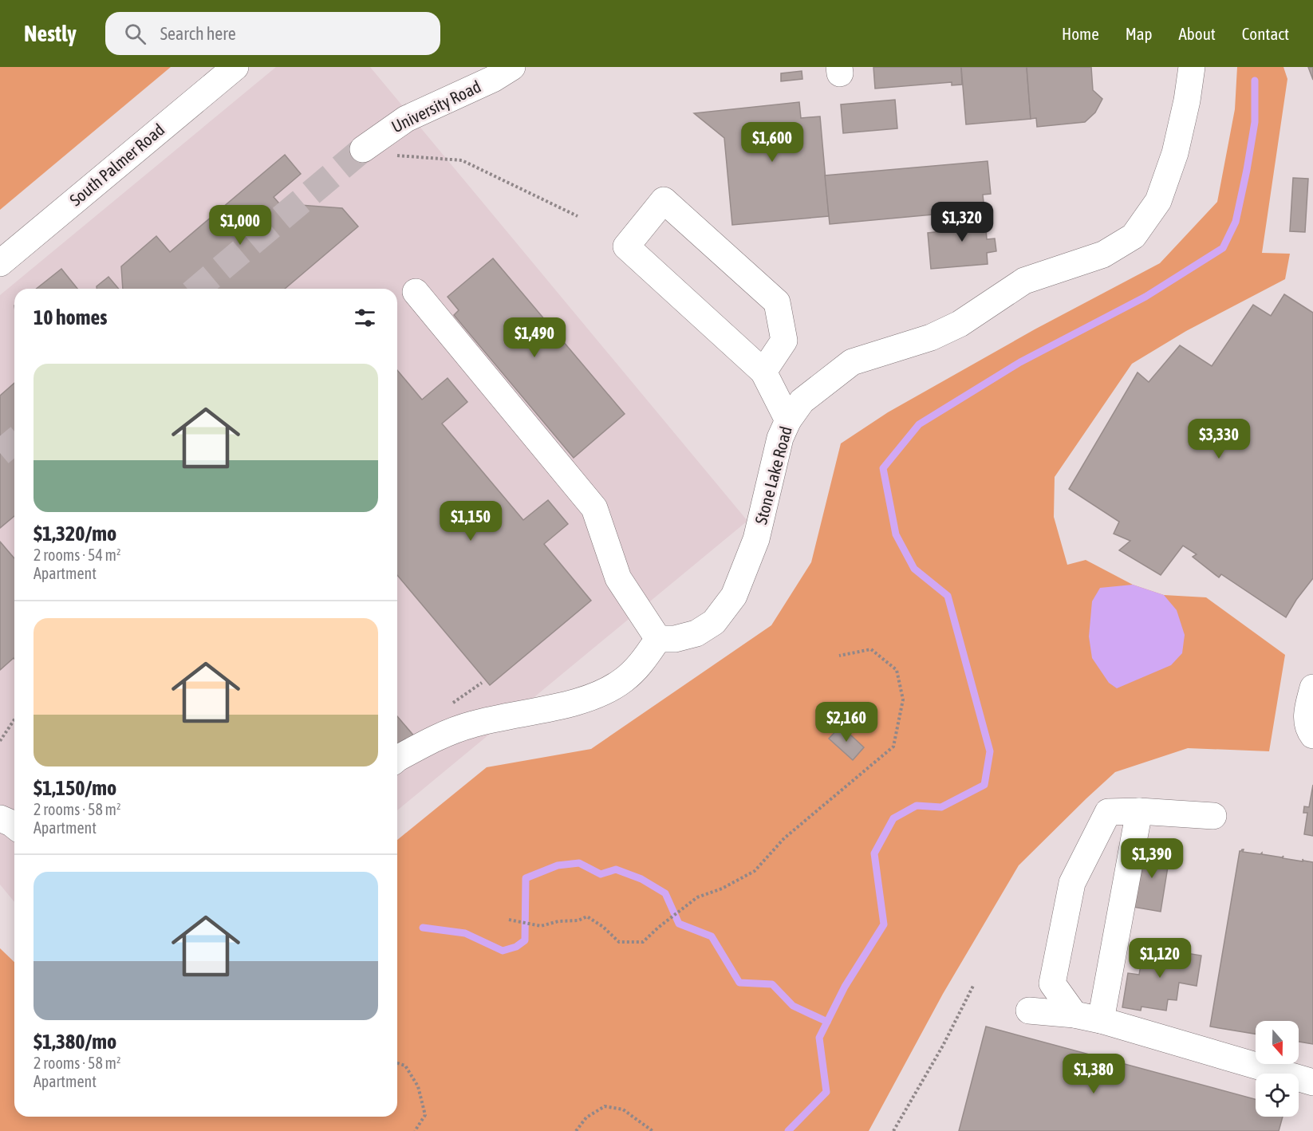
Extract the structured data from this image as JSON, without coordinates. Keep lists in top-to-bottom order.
{
  "streets": {
    "street": ["University Road", "South Palmer Road", "Stone Lake Road"]
  },
  "north": "bottom",
  "page": {
    "header": "Nestly",
    "search": "Search here",
    "nav": [
      "Home",
      "Map",
      "About",
      "Contact"
    ],
    "price": [
      "$1,600",
      "$1,320",
      "$1,000",
      "$1,490",
      "$3,330",
      "$1,150",
      "$2,160",
      "$1,390",
      "$1,120",
      "$1,380"
    ],
    "heading": "10 homes",
    "list": [
      {
        "name": "$1,320/mo",
        "note": "2 rooms · 54 m² · Apartment"
      },
      {
        "name": "$1,150/mo",
        "note": "2 rooms · 58 m² · Apartment"
      },
      {
        "name": "$1,380/mo",
        "note": "2 rooms · 58 m² · Apartment"
      }
    ]
  }
}
